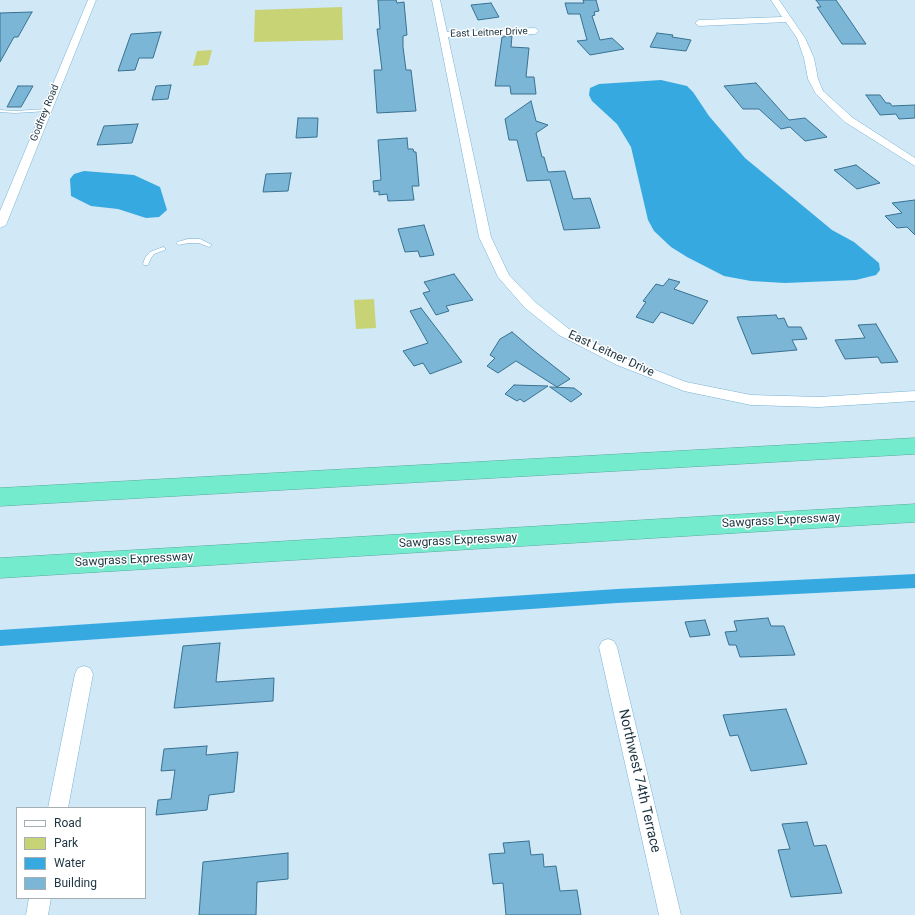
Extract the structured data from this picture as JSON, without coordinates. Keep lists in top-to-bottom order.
{
  "streets": {
    "highway": ["Sawgrass Expressway"],
    "street": ["East Leitner Drive", "Godfrey Road", "Northwest 74th Terrace"]
  },
  "legend": [
    "Road",
    "Park",
    "Water",
    "Building"
  ]
}
